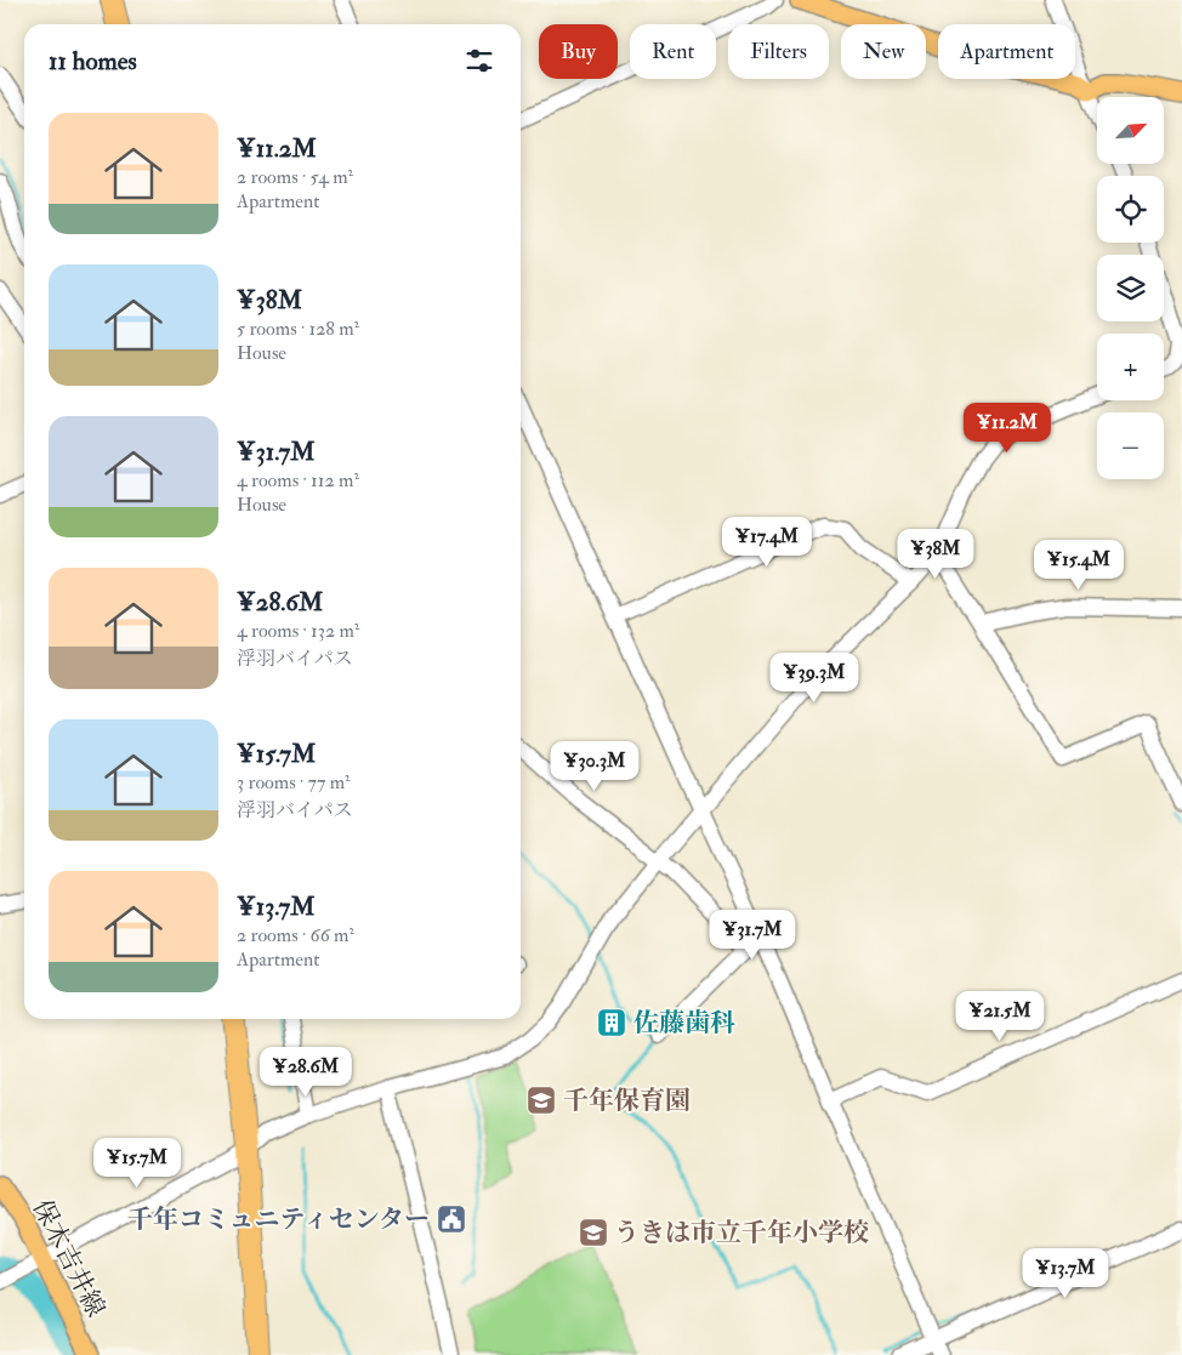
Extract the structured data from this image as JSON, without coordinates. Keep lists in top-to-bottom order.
{
  "streets": {
    "main road": ["保木吉井線"]
  },
  "places": {
    "building": ["佐藤歯科"],
    "school or university": ["千年保育園", "うきは市立千年小学校"],
    "public building": ["千年コミュニティセンター"]
  },
  "north": "top right",
  "page": {
    "chip": [
      "Buy",
      "Rent",
      "Filters",
      "New",
      "Apartment"
    ],
    "heading": "11 homes",
    "map_buttons": ["+", "−"],
    "list": [
      {
        "name": "¥11.2M",
        "note": "2 rooms · 54 m² · Apartment"
      },
      {
        "name": "¥38M",
        "note": "5 rooms · 128 m² · House"
      },
      {
        "name": "¥31.7M",
        "note": "4 rooms · 112 m² · House"
      },
      {
        "name": "¥28.6M",
        "note": "4 rooms · 132 m² · 浮羽バイパス"
      },
      {
        "name": "¥15.7M",
        "note": "3 rooms · 77 m² · 浮羽バイパス"
      },
      {
        "name": "¥13.7M",
        "note": "2 rooms · 66 m² · Apartment"
      }
    ],
    "price": [
      "¥11.2M",
      "¥17.4M",
      "¥38M",
      "¥15.4M",
      "¥39.3M",
      "¥30.3M",
      "¥31.7M",
      "¥21.5M",
      "¥28.6M",
      "¥15.7M",
      "¥13.7M"
    ]
  }
}
